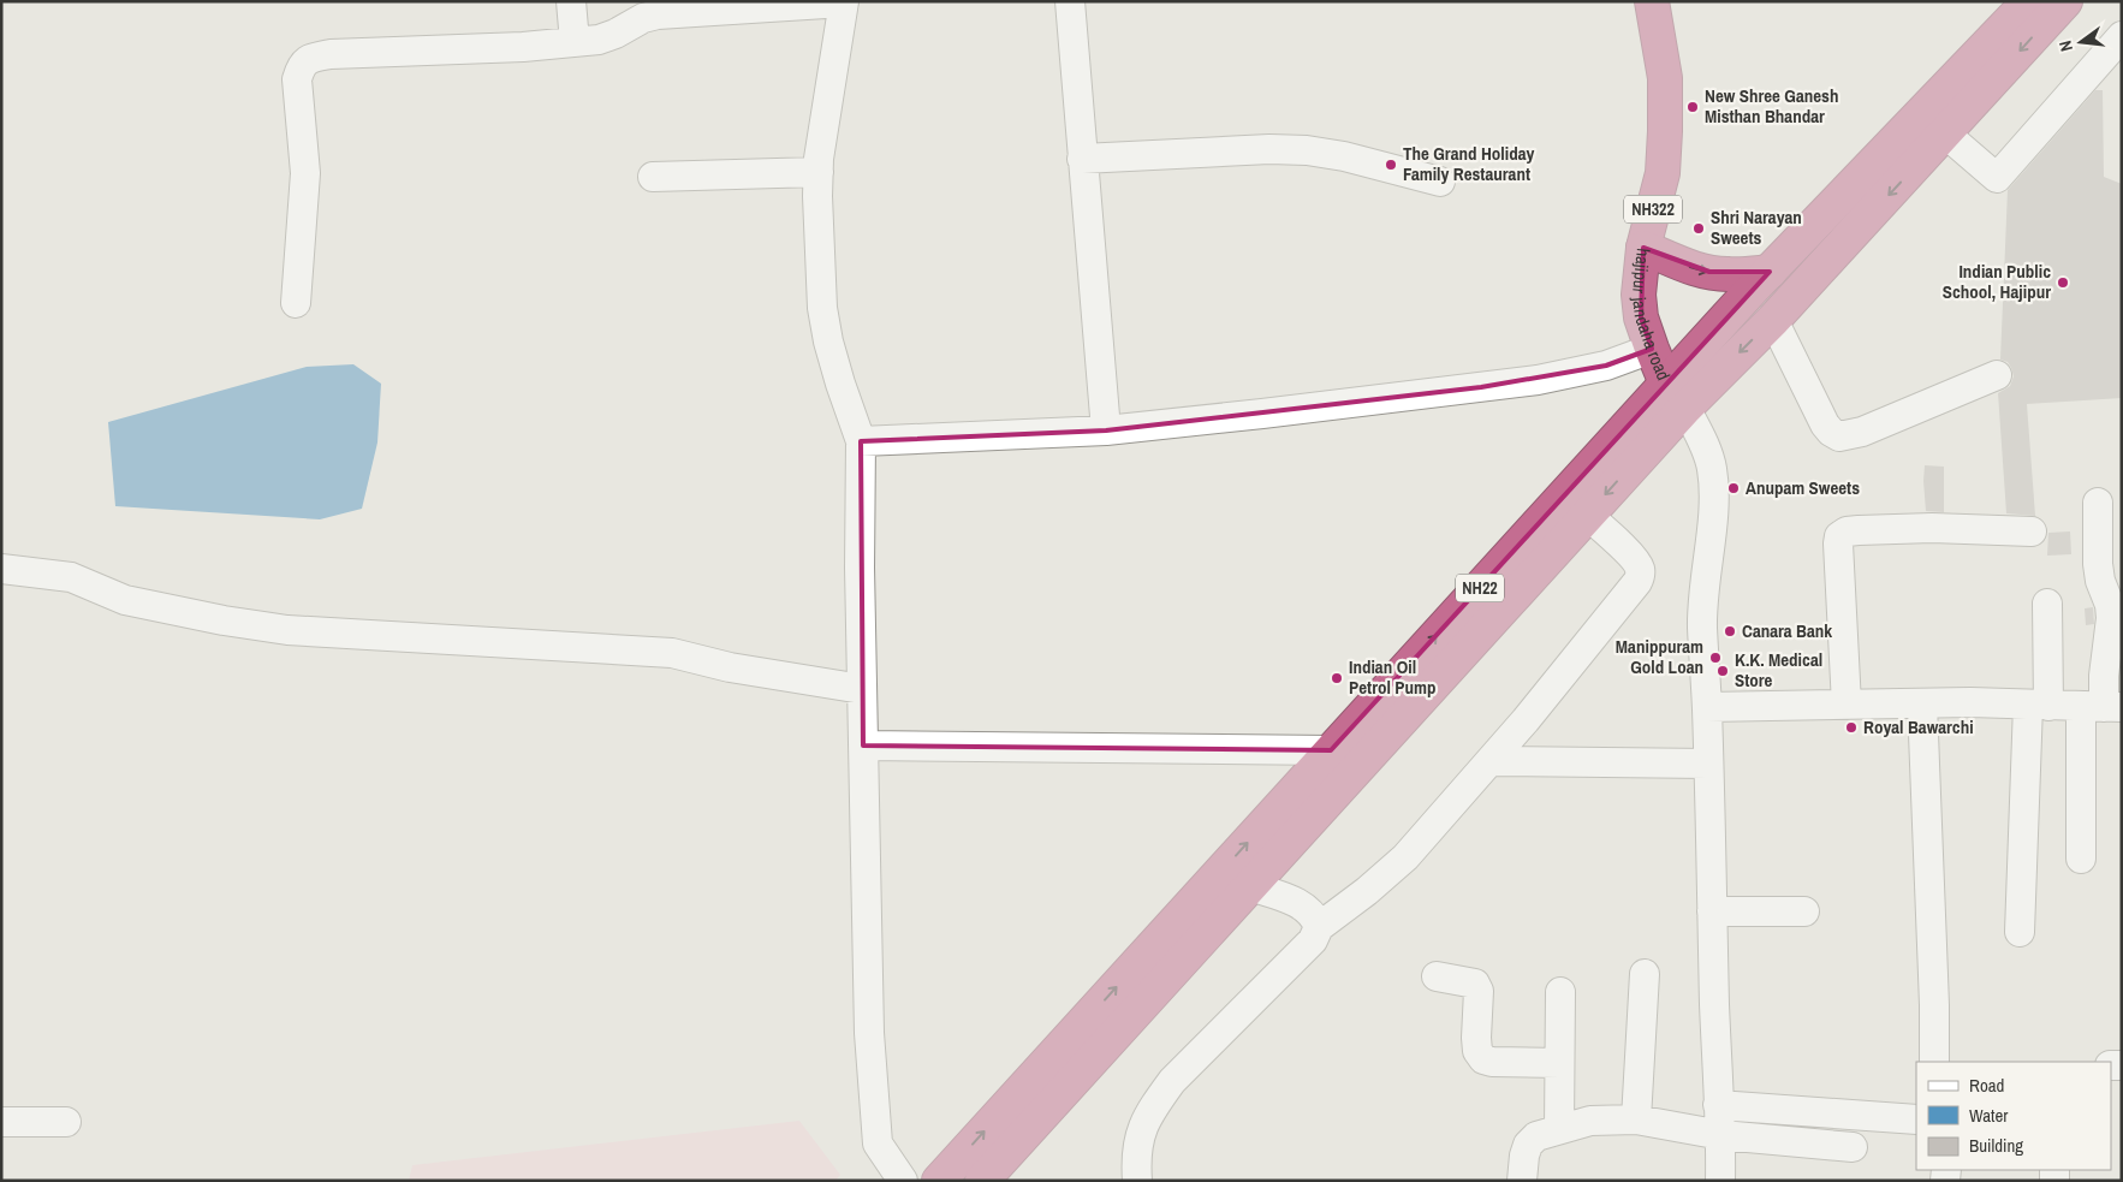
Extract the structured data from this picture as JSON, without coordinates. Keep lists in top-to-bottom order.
{
  "streets": {
    "highway": ["NH322", "hajipur jandaha road", "NH22"]
  },
  "crossings": [
    ["hajipur jandaha road", "NH22"]
  ],
  "places": [
    "New Shree Ganesh Misthan Bhandar",
    "The Grand Holiday Family Restaurant",
    "Shri Narayan Sweets",
    "Indian Public School, Hajipur",
    "Anupam Sweets",
    "Canara Bank",
    "Manippuram Gold Loan",
    "K.K. Medical Store",
    "Indian Oil Petrol Pump",
    "Royal Bawarchi"
  ],
  "legend": ["Road", "Water", "Building"],
  "north": "left"
}
